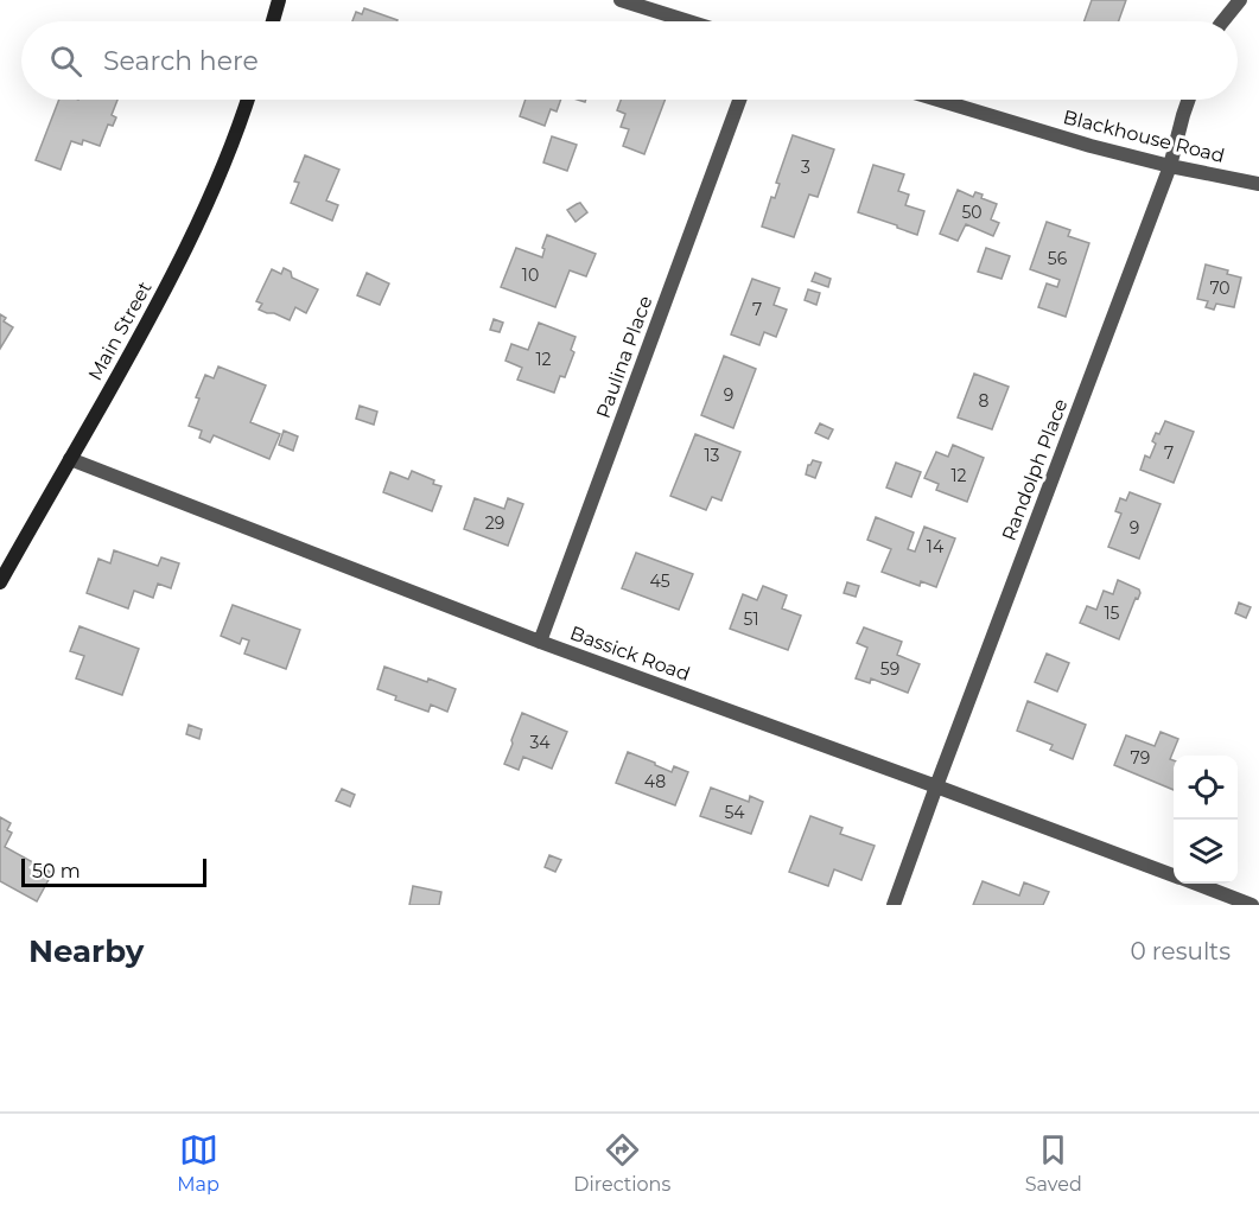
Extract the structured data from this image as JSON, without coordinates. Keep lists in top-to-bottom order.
{
  "streets": {
    "main road": ["Main Street"],
    "street": [
      "Blackhouse Road",
      "Paulina Place",
      "Randolph Place",
      "Bassick Road"
    ]
  },
  "crossings": [
    ["Blackhouse Road", "Randolph Place"],
    ["Main Street", "Bassick Road"],
    ["Paulina Place", "Bassick Road"],
    ["Randolph Place", "Bassick Road"]
  ],
  "house_numbers": [
    "3",
    "50",
    "56",
    "10",
    "70",
    "7",
    "12",
    "9",
    "8",
    "7",
    "13",
    "12",
    "29",
    "9",
    "14",
    "45",
    "15",
    "51",
    "59",
    "34",
    "79",
    "48",
    "54"
  ],
  "scale_bar": "50 m",
  "page": {
    "search": "Search here",
    "scale": "50 m",
    "heading": ["Nearby", "0 results"],
    "nav": ["Map", "Directions", "Saved"]
  }
}
